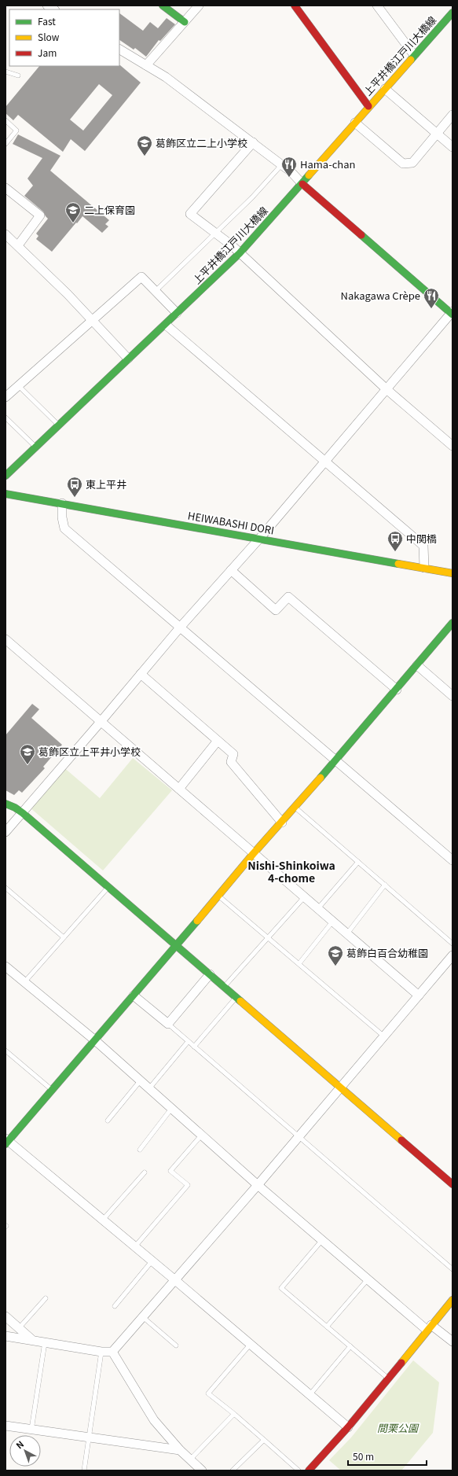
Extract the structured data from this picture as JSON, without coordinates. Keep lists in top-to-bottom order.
{
  "streets": {
    "street": ["上平井橋江戸川大橋線", "HEIWABASHI DORI"]
  },
  "districts": ["Nishi-Shinkoiwa 4-chome"],
  "parks": ["間栗公園"],
  "places": {
    "school or university": [
      "葛飾区立二上小学校",
      "二上保育園",
      "葛飾区立上平井小学校",
      "葛飾白百合幼稚園"
    ],
    "restaurant": ["Hama-chan", "Nakagawa Crèpe"],
    "bus stop": ["東上平井", "中関橋"]
  },
  "legend": ["Fast", "Slow", "Jam"],
  "scale_bar": "50 m",
  "north": "top left"
}
